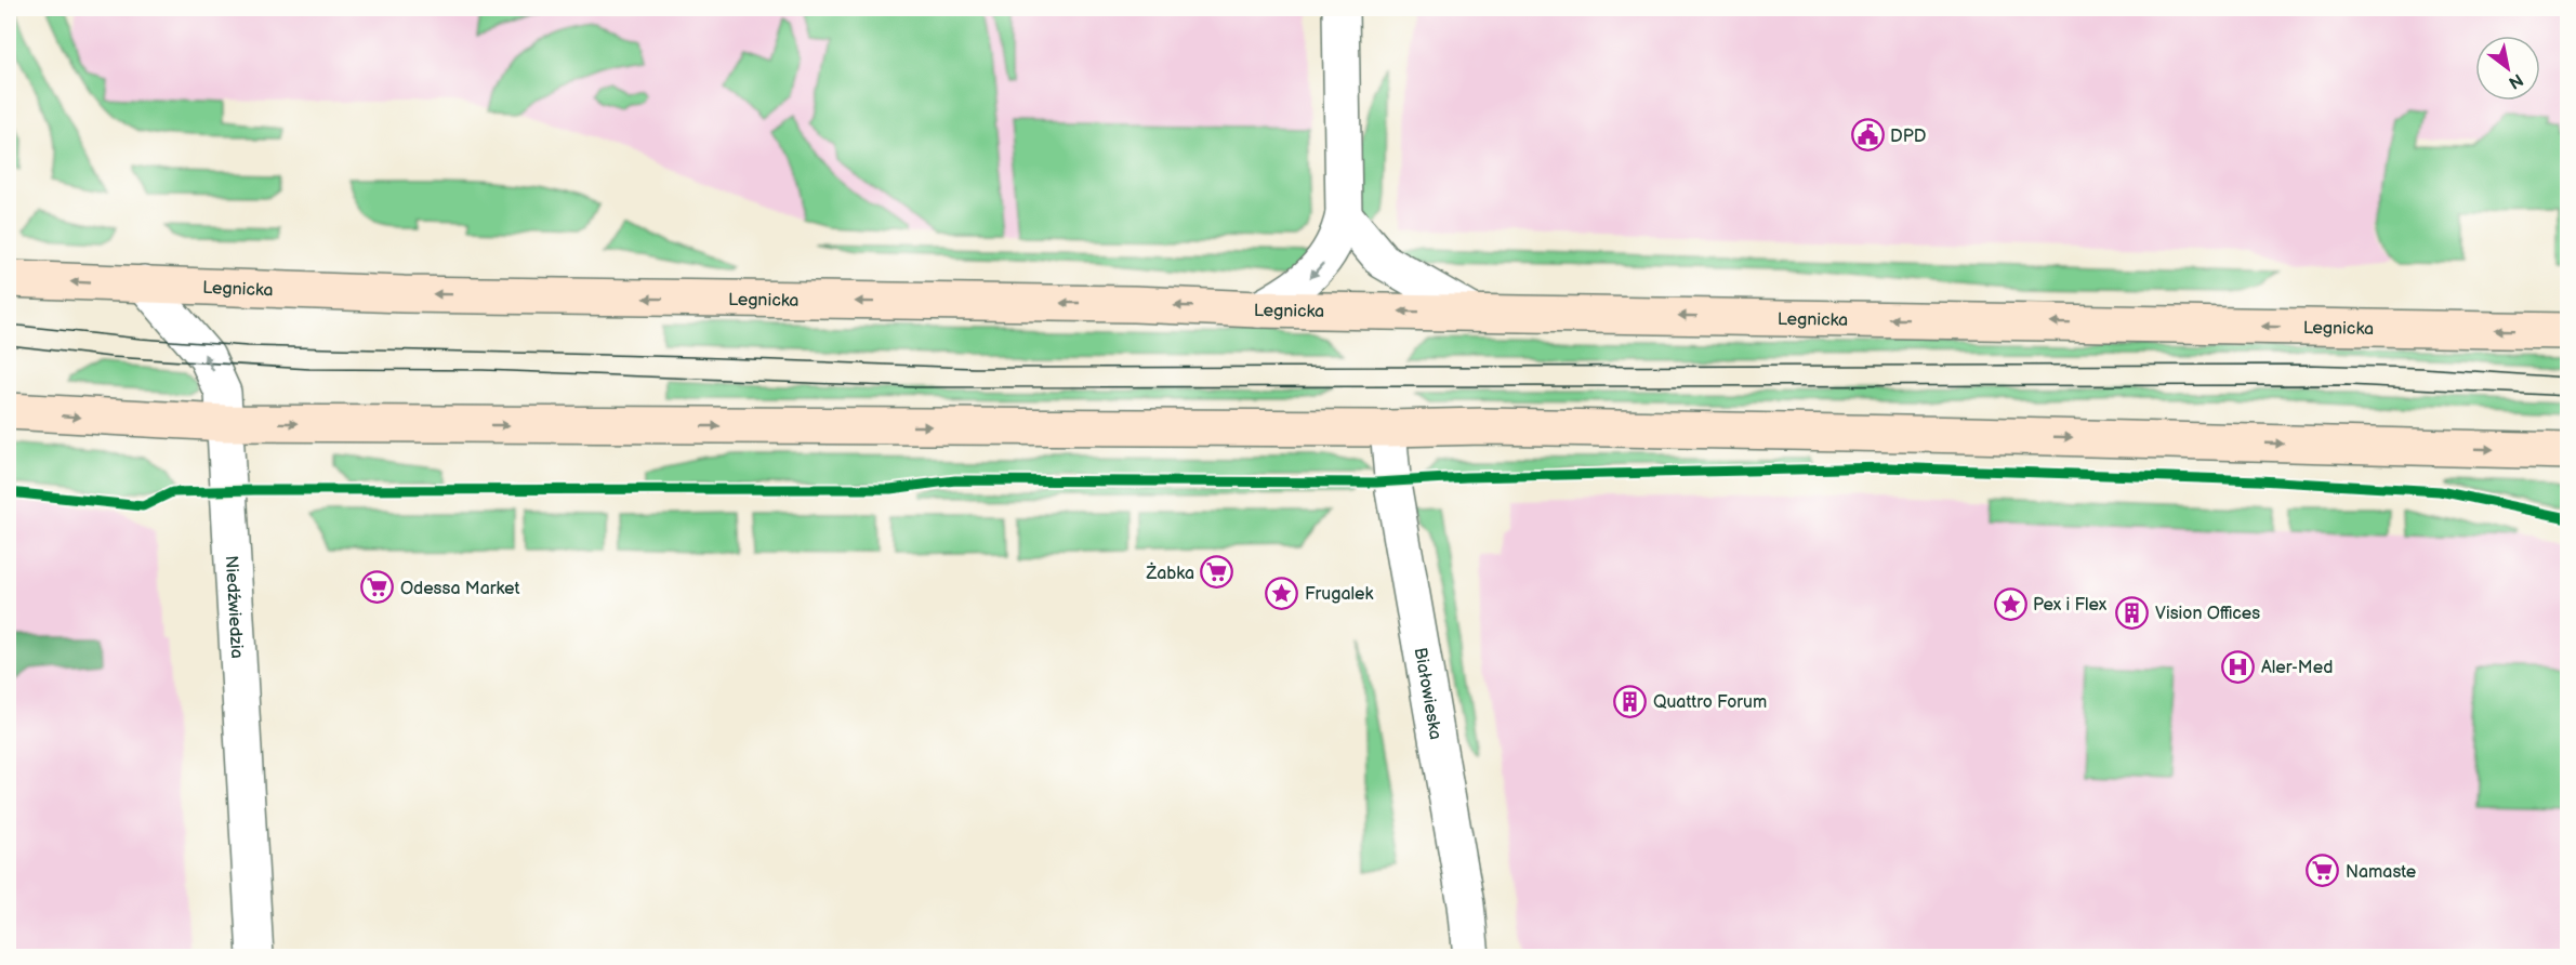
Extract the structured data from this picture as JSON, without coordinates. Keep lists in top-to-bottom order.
{
  "streets": {
    "main road": ["Legnicka"],
    "street": ["Niedźwiedzia", "Białowieska"]
  },
  "crossings": [
    ["Legnicka", "Niedźwiedzia"]
  ],
  "places": {
    "public building": ["DPD"],
    "supermarket": ["Żabka", "Odessa Market", "Namaste"],
    "place": ["Frugalek", "Pex i Flex"],
    "building": ["Vision Offices", "Quattro Forum"],
    "hospital": ["Aler-Med"]
  },
  "north": "bottom right"
}
